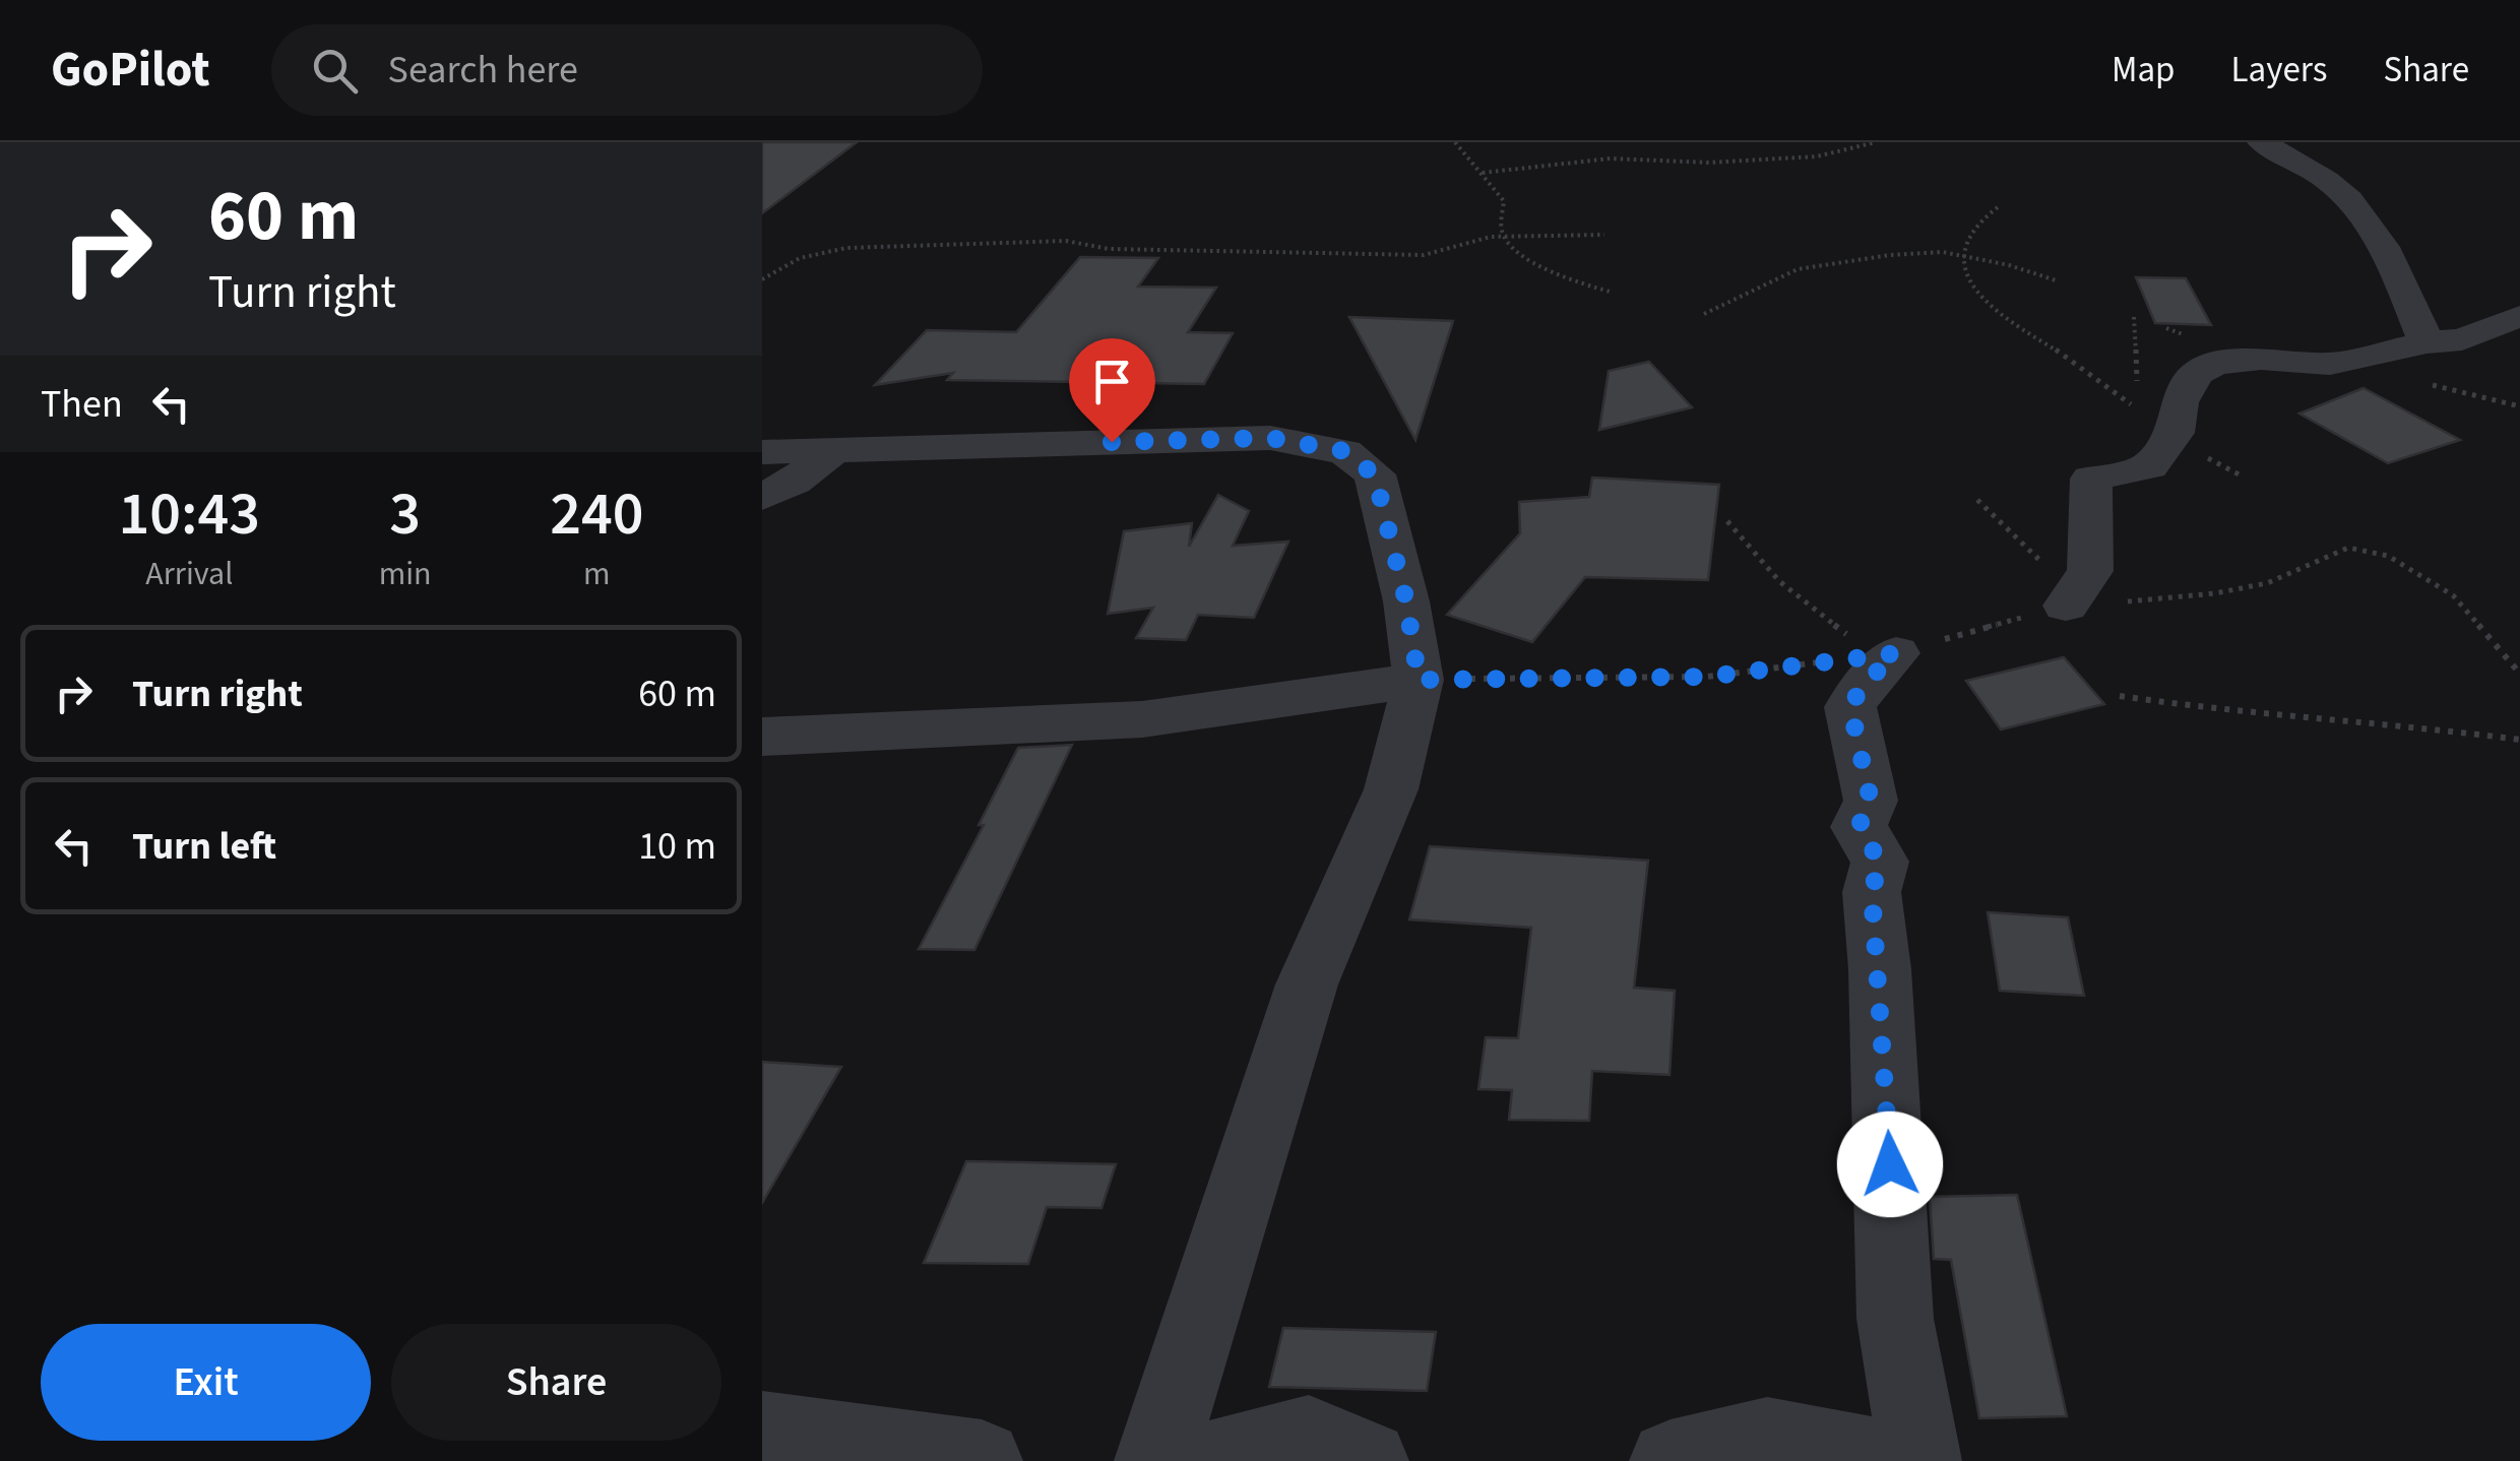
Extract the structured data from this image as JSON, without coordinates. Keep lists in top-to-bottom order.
{
  "page": {
    "header": "GoPilot",
    "search": "Search here",
    "nav": ["Map", "Layers", "Share"],
    "turn": ["60 m", "Turn right"],
    "then": "Then",
    "eta": [
      "10:43",
      "Arrival",
      "3",
      "min",
      "240",
      "m"
    ],
    "list": [
      {
        "name": "Turn right",
        "value": "60 m"
      },
      {
        "name": "Turn left",
        "value": "10 m"
      }
    ],
    "buttons": ["Exit", "Share"]
  }
}
